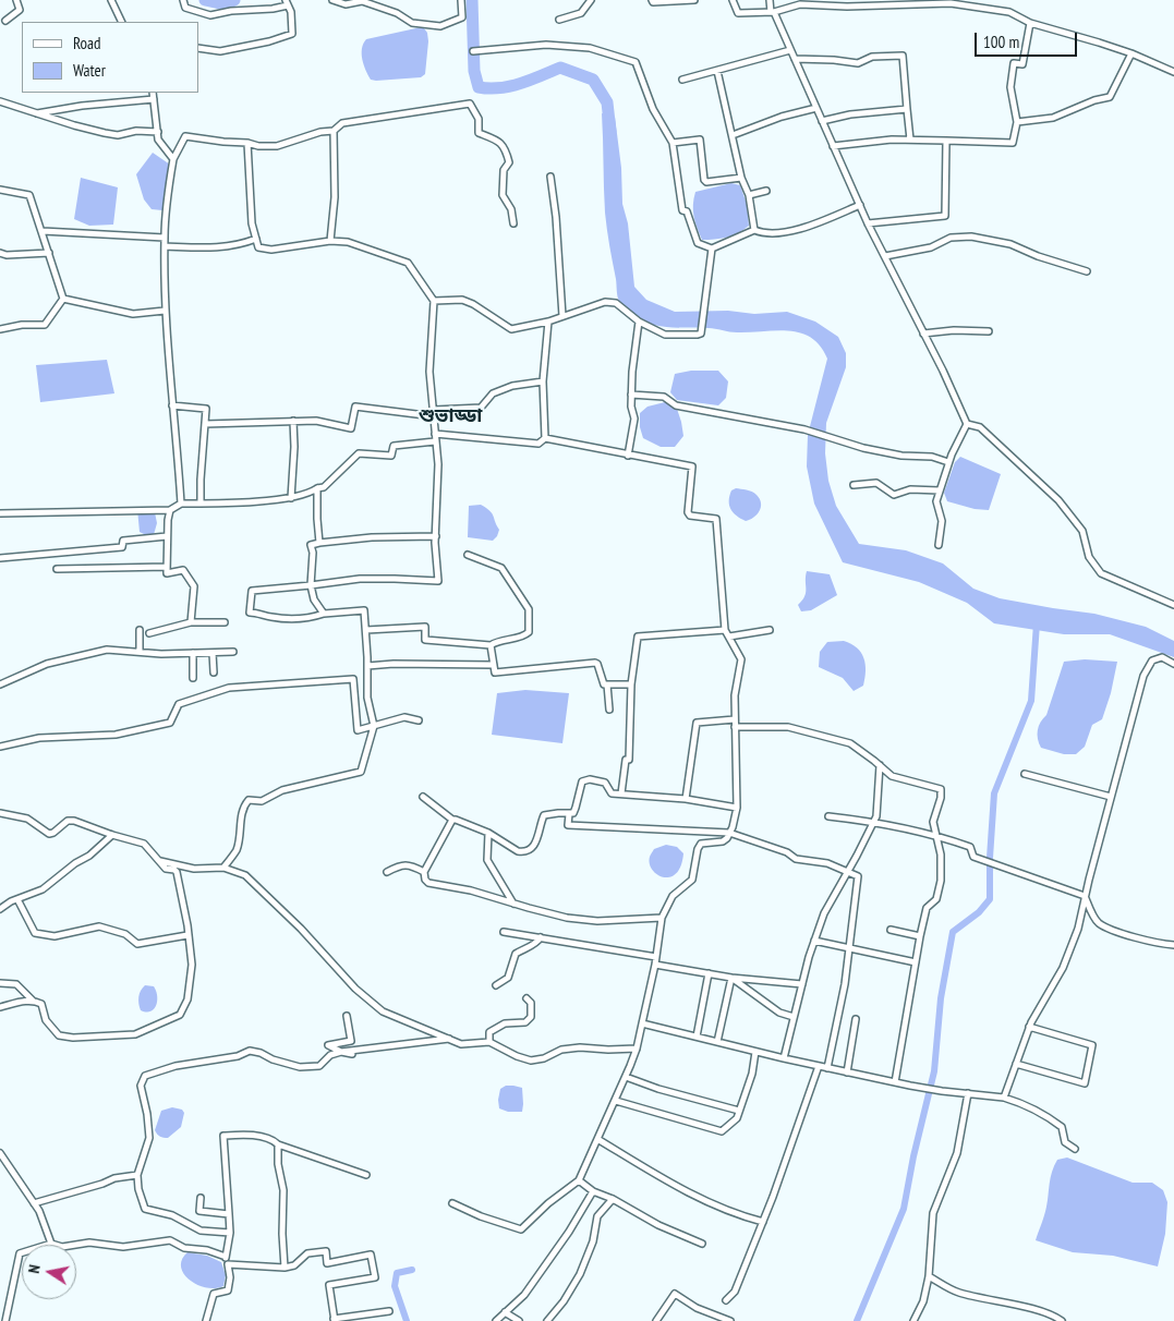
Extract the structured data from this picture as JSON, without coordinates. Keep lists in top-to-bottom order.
{
  "districts": ["শুভাড্ডা"],
  "legend": ["Road", "Water"],
  "scale_bar": "100 m",
  "north": "left"
}
